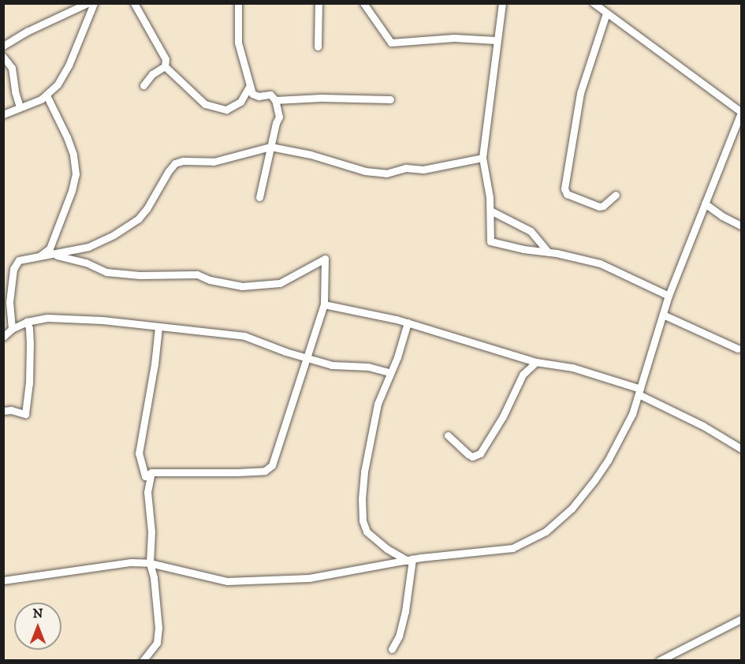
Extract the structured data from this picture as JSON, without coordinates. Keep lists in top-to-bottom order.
{
  "north": "top"
}
